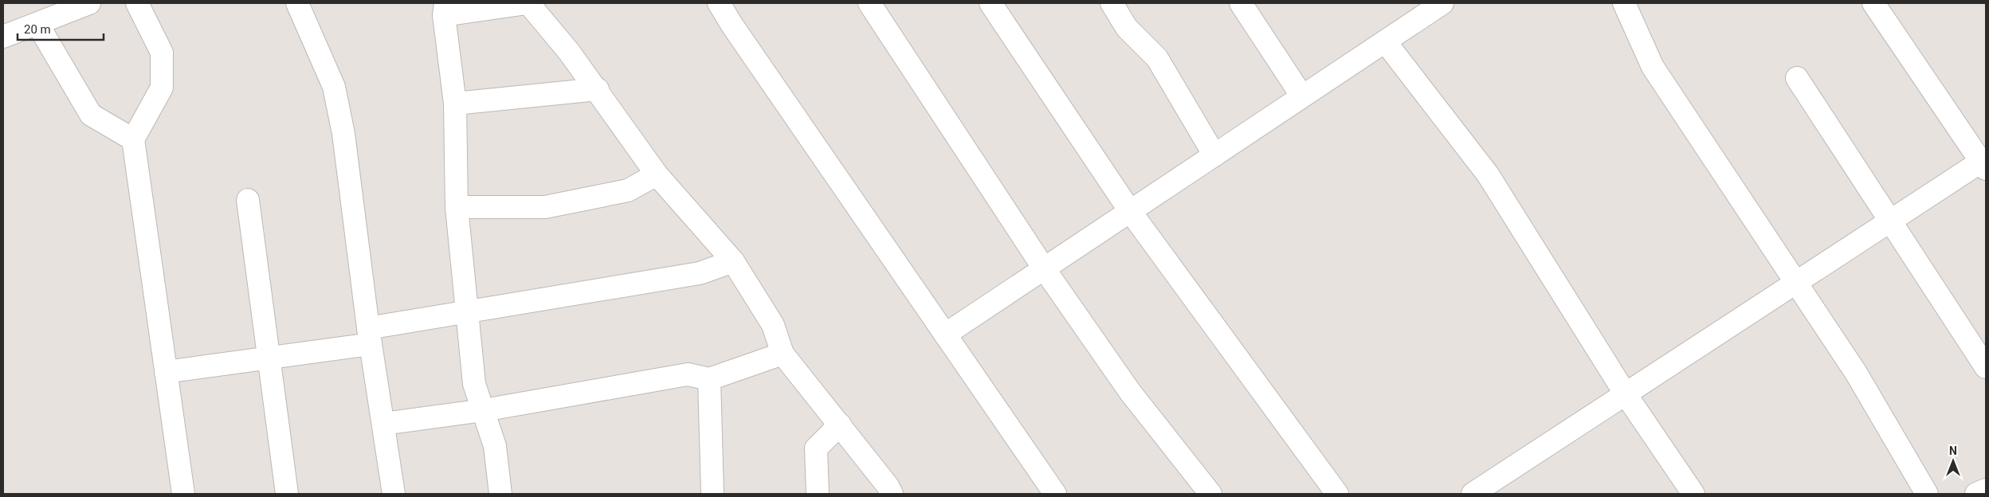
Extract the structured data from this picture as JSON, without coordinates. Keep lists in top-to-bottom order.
{
  "scale_bar": "20 m",
  "north": "top"
}
